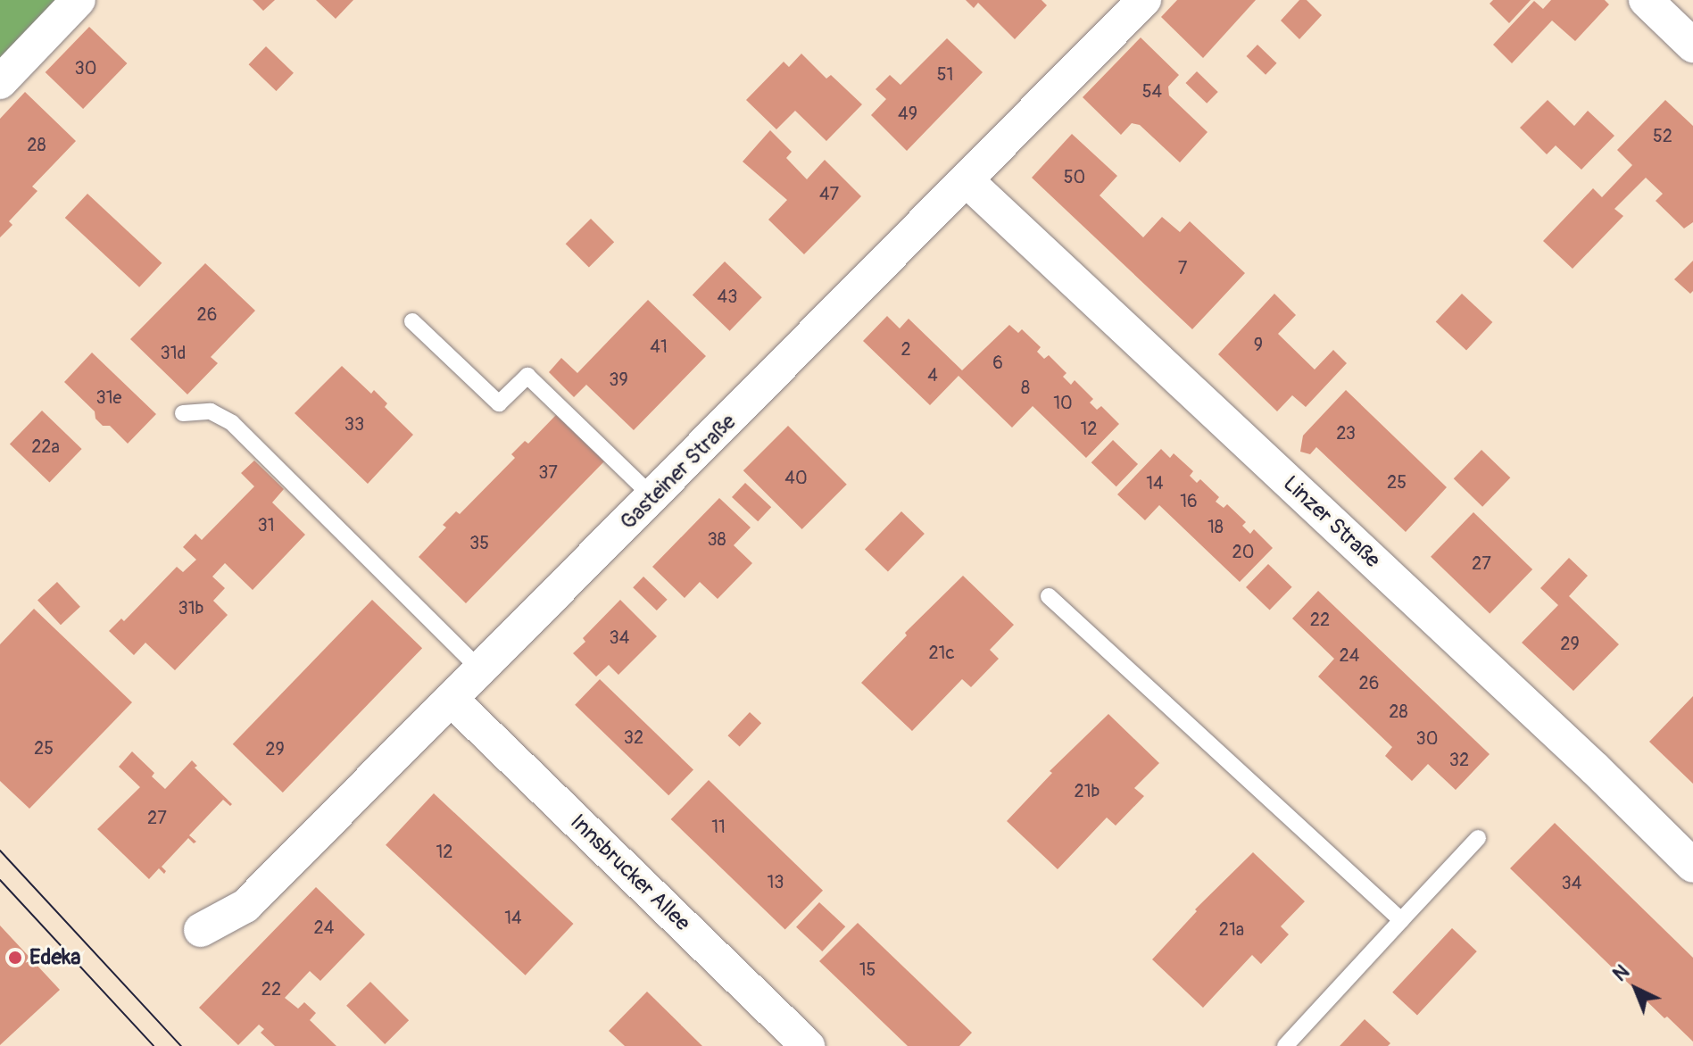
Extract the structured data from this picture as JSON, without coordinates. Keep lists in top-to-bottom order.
{
  "streets": {
    "street": ["Gasteiner Straße", "Linzer Straße", "Innsbrucker Allee"]
  },
  "crossings": [
    ["Gasteiner Straße", "Linzer Straße"],
    ["Gasteiner Straße", "Innsbrucker Allee"]
  ],
  "places": ["Edeka"],
  "house_numbers": [
    "30",
    "51",
    "54",
    "49",
    "52",
    "28",
    "50",
    "47",
    "7",
    "43",
    "26",
    "9",
    "41",
    "2",
    "31d",
    "6",
    "4",
    "39",
    "8",
    "31e",
    "10",
    "33",
    "12",
    "23",
    "22a",
    "37",
    "40",
    "25",
    "14",
    "16",
    "31",
    "18",
    "38",
    "35",
    "20",
    "27",
    "31b",
    "22",
    "34",
    "29",
    "21c",
    "24",
    "26",
    "28",
    "32",
    "30",
    "25",
    "29",
    "32",
    "21b",
    "27",
    "11",
    "12",
    "13",
    "34",
    "14",
    "24",
    "21a",
    "15",
    "22"
  ],
  "north": "top left"
}
